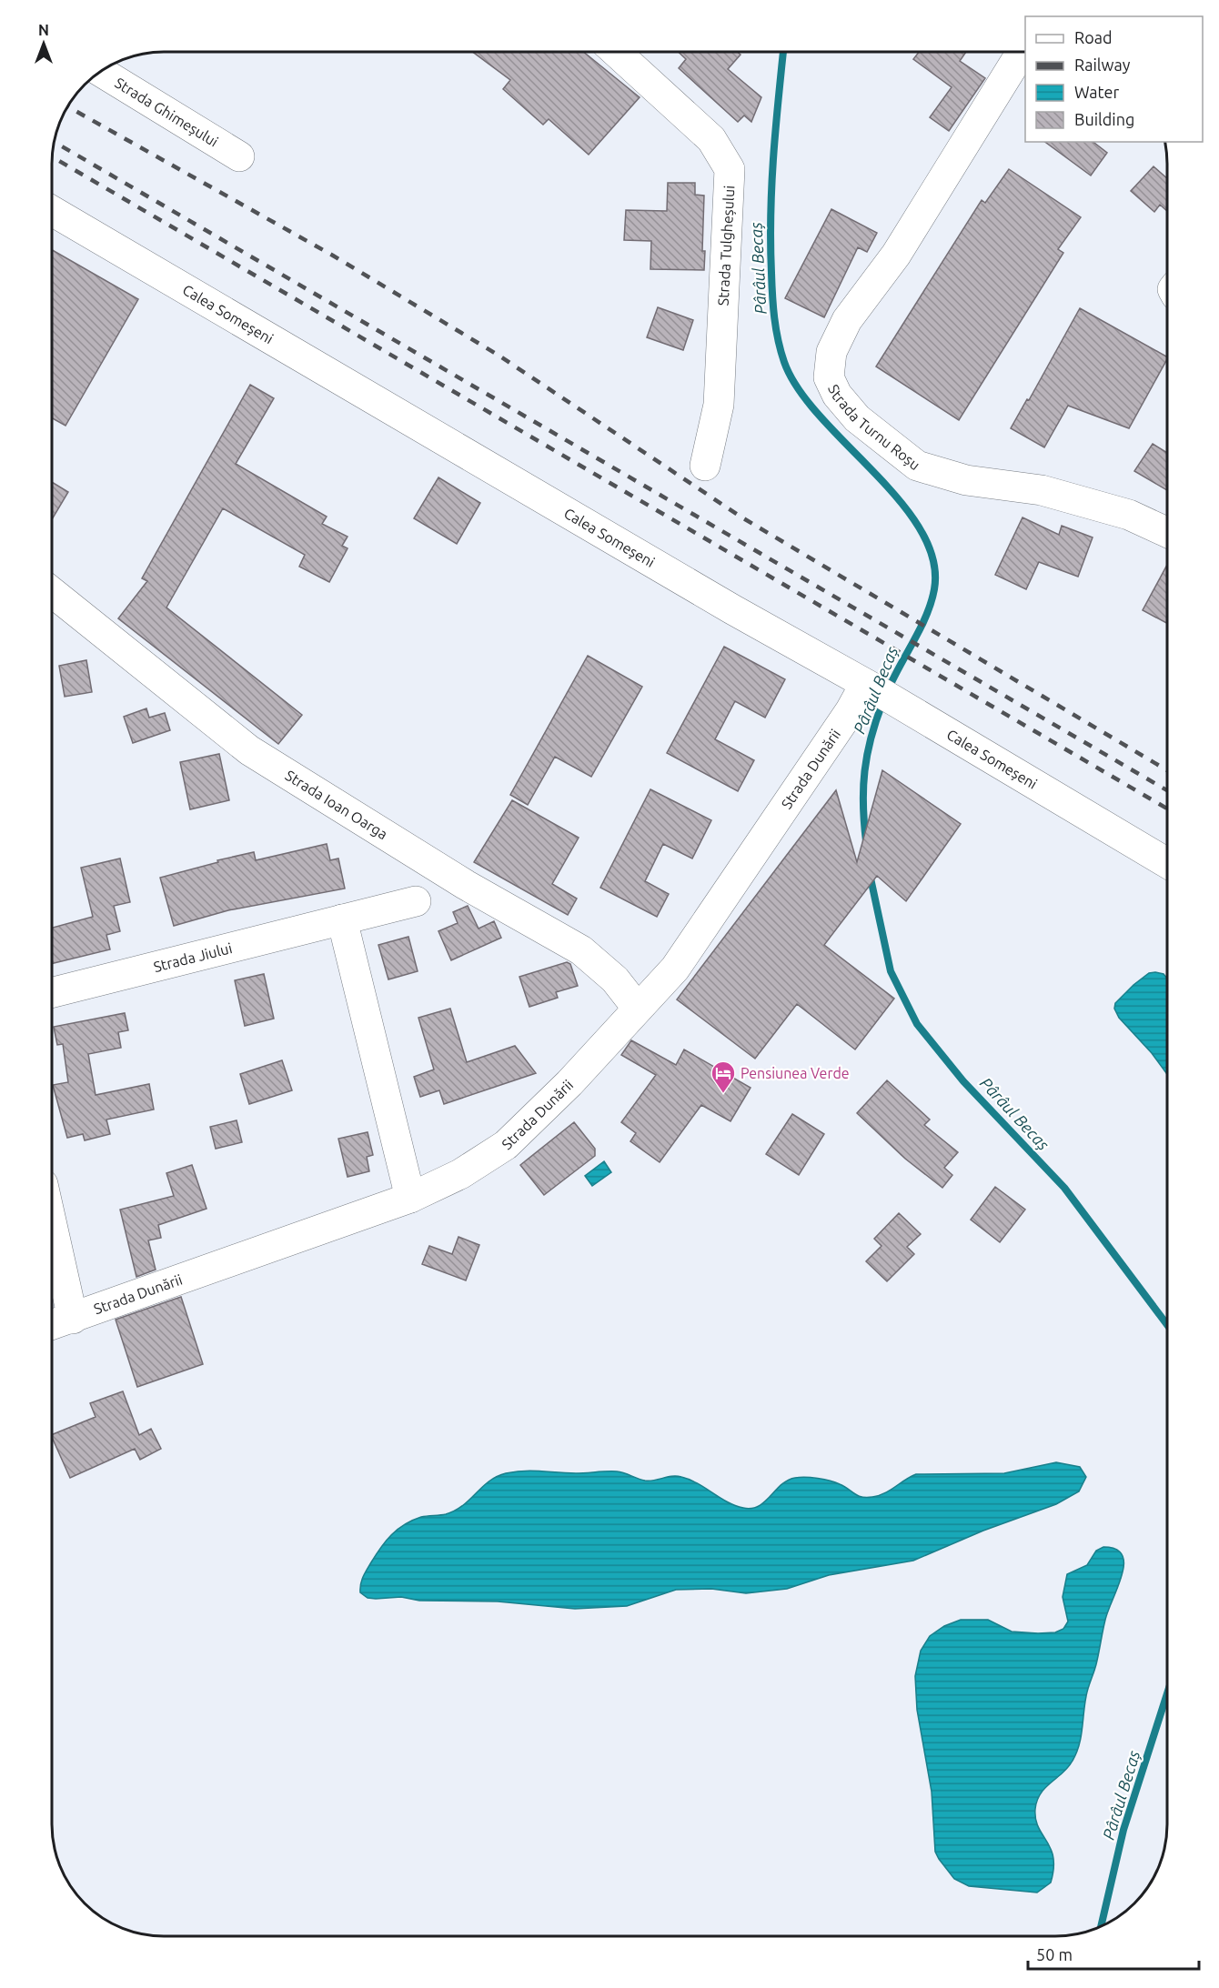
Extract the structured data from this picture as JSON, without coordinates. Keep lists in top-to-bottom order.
{
  "streets": {
    "street": [
      "Strada Ghimeșului",
      "Strada Tulgheșului",
      "Calea Someșeni",
      "Strada Turnu Roșu",
      "Strada Dunării",
      "Strada Ioan Oarga",
      "Strada Jiului"
    ]
  },
  "crossings": [
    ["Calea Someșeni", "Strada Dunării"],
    ["Strada Dunării", "Strada Ioan Oarga"]
  ],
  "water": ["Pârâul Becaș"],
  "places": {
    "hotel": ["Pensiunea Verde"]
  },
  "legend": [
    "Road",
    "Railway",
    "Water",
    "Building"
  ],
  "scale_bar": "50 m",
  "north": "top"
}
